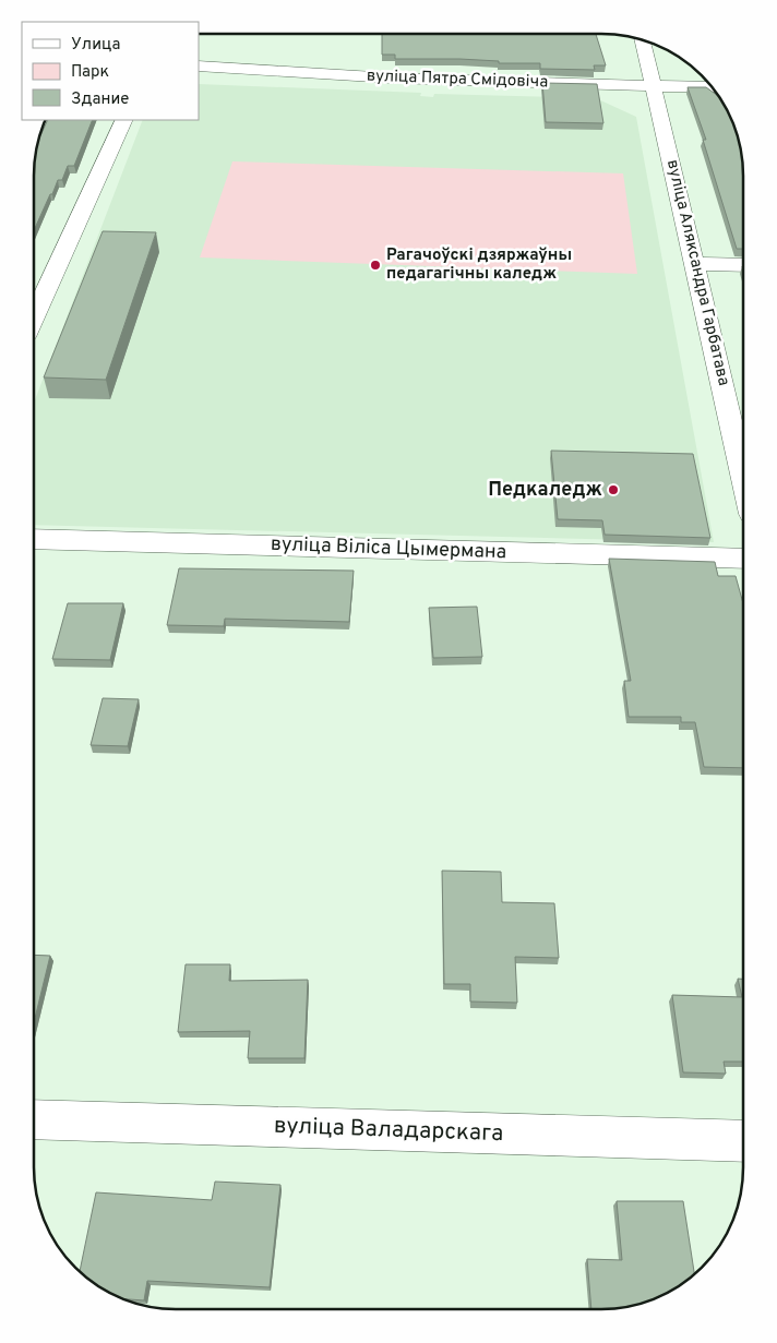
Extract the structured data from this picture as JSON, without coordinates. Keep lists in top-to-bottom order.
{
  "streets": {
    "street": [
      "вуліца Пятра Смідовіча",
      "вуліца Аляксандра Гарбатава",
      "вуліца Віліса Цымермана",
      "вуліца Валадарскага"
    ]
  },
  "crossings": [
    ["вуліца Пятра Смідовіча", "вуліца Аляксандра Гарбатава"]
  ],
  "places": ["Рагачоўскі дзяржаўны педагагічны каледж", "Педкаледж"],
  "legend": ["Улица", "Парк", "Здание"]
}
